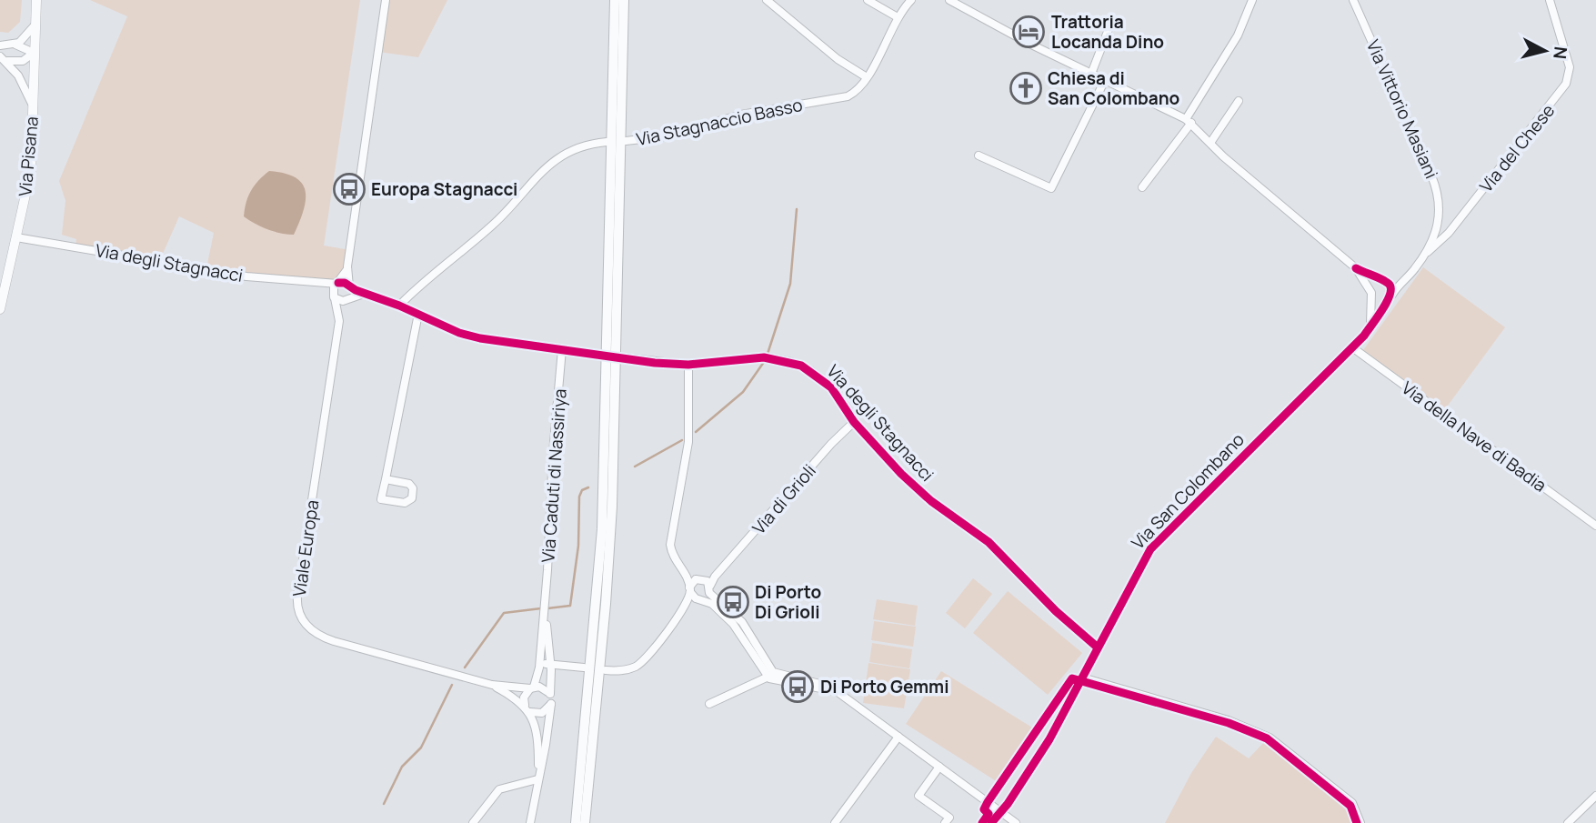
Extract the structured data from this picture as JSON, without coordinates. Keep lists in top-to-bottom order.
{
  "streets": {
    "main road": ["Via Pisana"],
    "street": [
      "Via Vittorio Masiani",
      "Via Stagnaccio Basso",
      "Via del Chese",
      "Via degli Stagnacci",
      "Via della Nave di Badia",
      "Via Caduti di Nassiriya",
      "Via San Colombano",
      "Via di Grioli",
      "Viale Europa"
    ]
  },
  "crossings": [
    ["Via Vittorio Masiani", "Via del Chese"],
    ["Via del Chese", "Via San Colombano"],
    ["Via Pisana", "Via degli Stagnacci"],
    ["Via degli Stagnacci", "Via Caduti di Nassiriya"],
    ["Via degli Stagnacci", "Via San Colombano"],
    ["Via degli Stagnacci", "Via di Grioli"],
    ["Via della Nave di Badia", "Via San Colombano"],
    ["Via Caduti di Nassiriya", "Viale Europa"]
  ],
  "places": {
    "hotel": ["Trattoria Locanda Dino"],
    "church": ["Chiesa di San Colombano"],
    "bus stop": ["Europa Stagnacci", "Di Porto Di Grioli", "Di Porto Gemmi"]
  },
  "north": "right"
}
